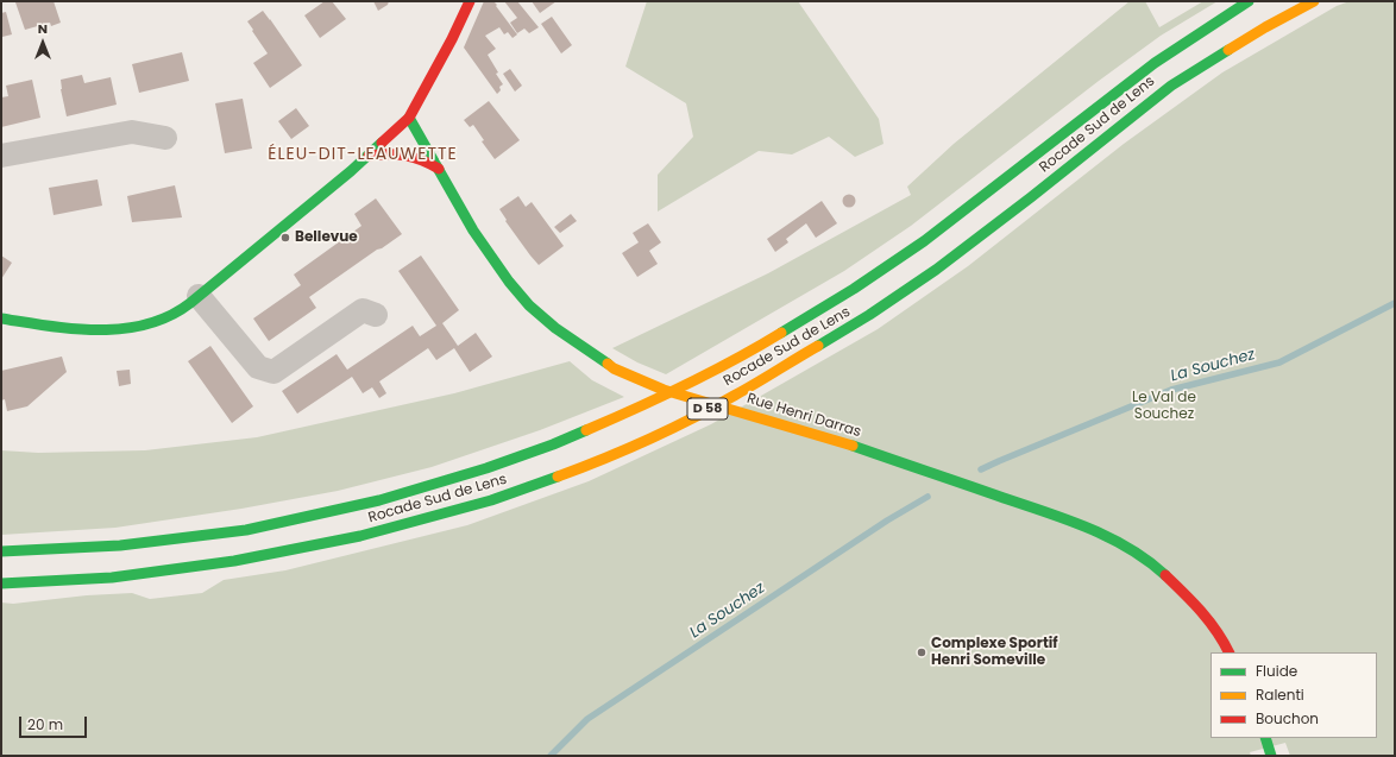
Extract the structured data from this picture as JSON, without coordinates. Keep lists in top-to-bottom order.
{
  "streets": {
    "main road": ["Rocade Sud de Lens", "D 58", "Rue Henri Darras"]
  },
  "districts": ["ÉLEU-DIT-LEAUWETTE"],
  "water": ["La Souchez"],
  "parks": ["Le Val de Souchez"],
  "places": ["Bellevue", "Complexe Sportif Henri Someville"],
  "legend": ["Fluide", "Ralenti", "Bouchon"],
  "scale_bar": "20 m",
  "north": "top"
}
